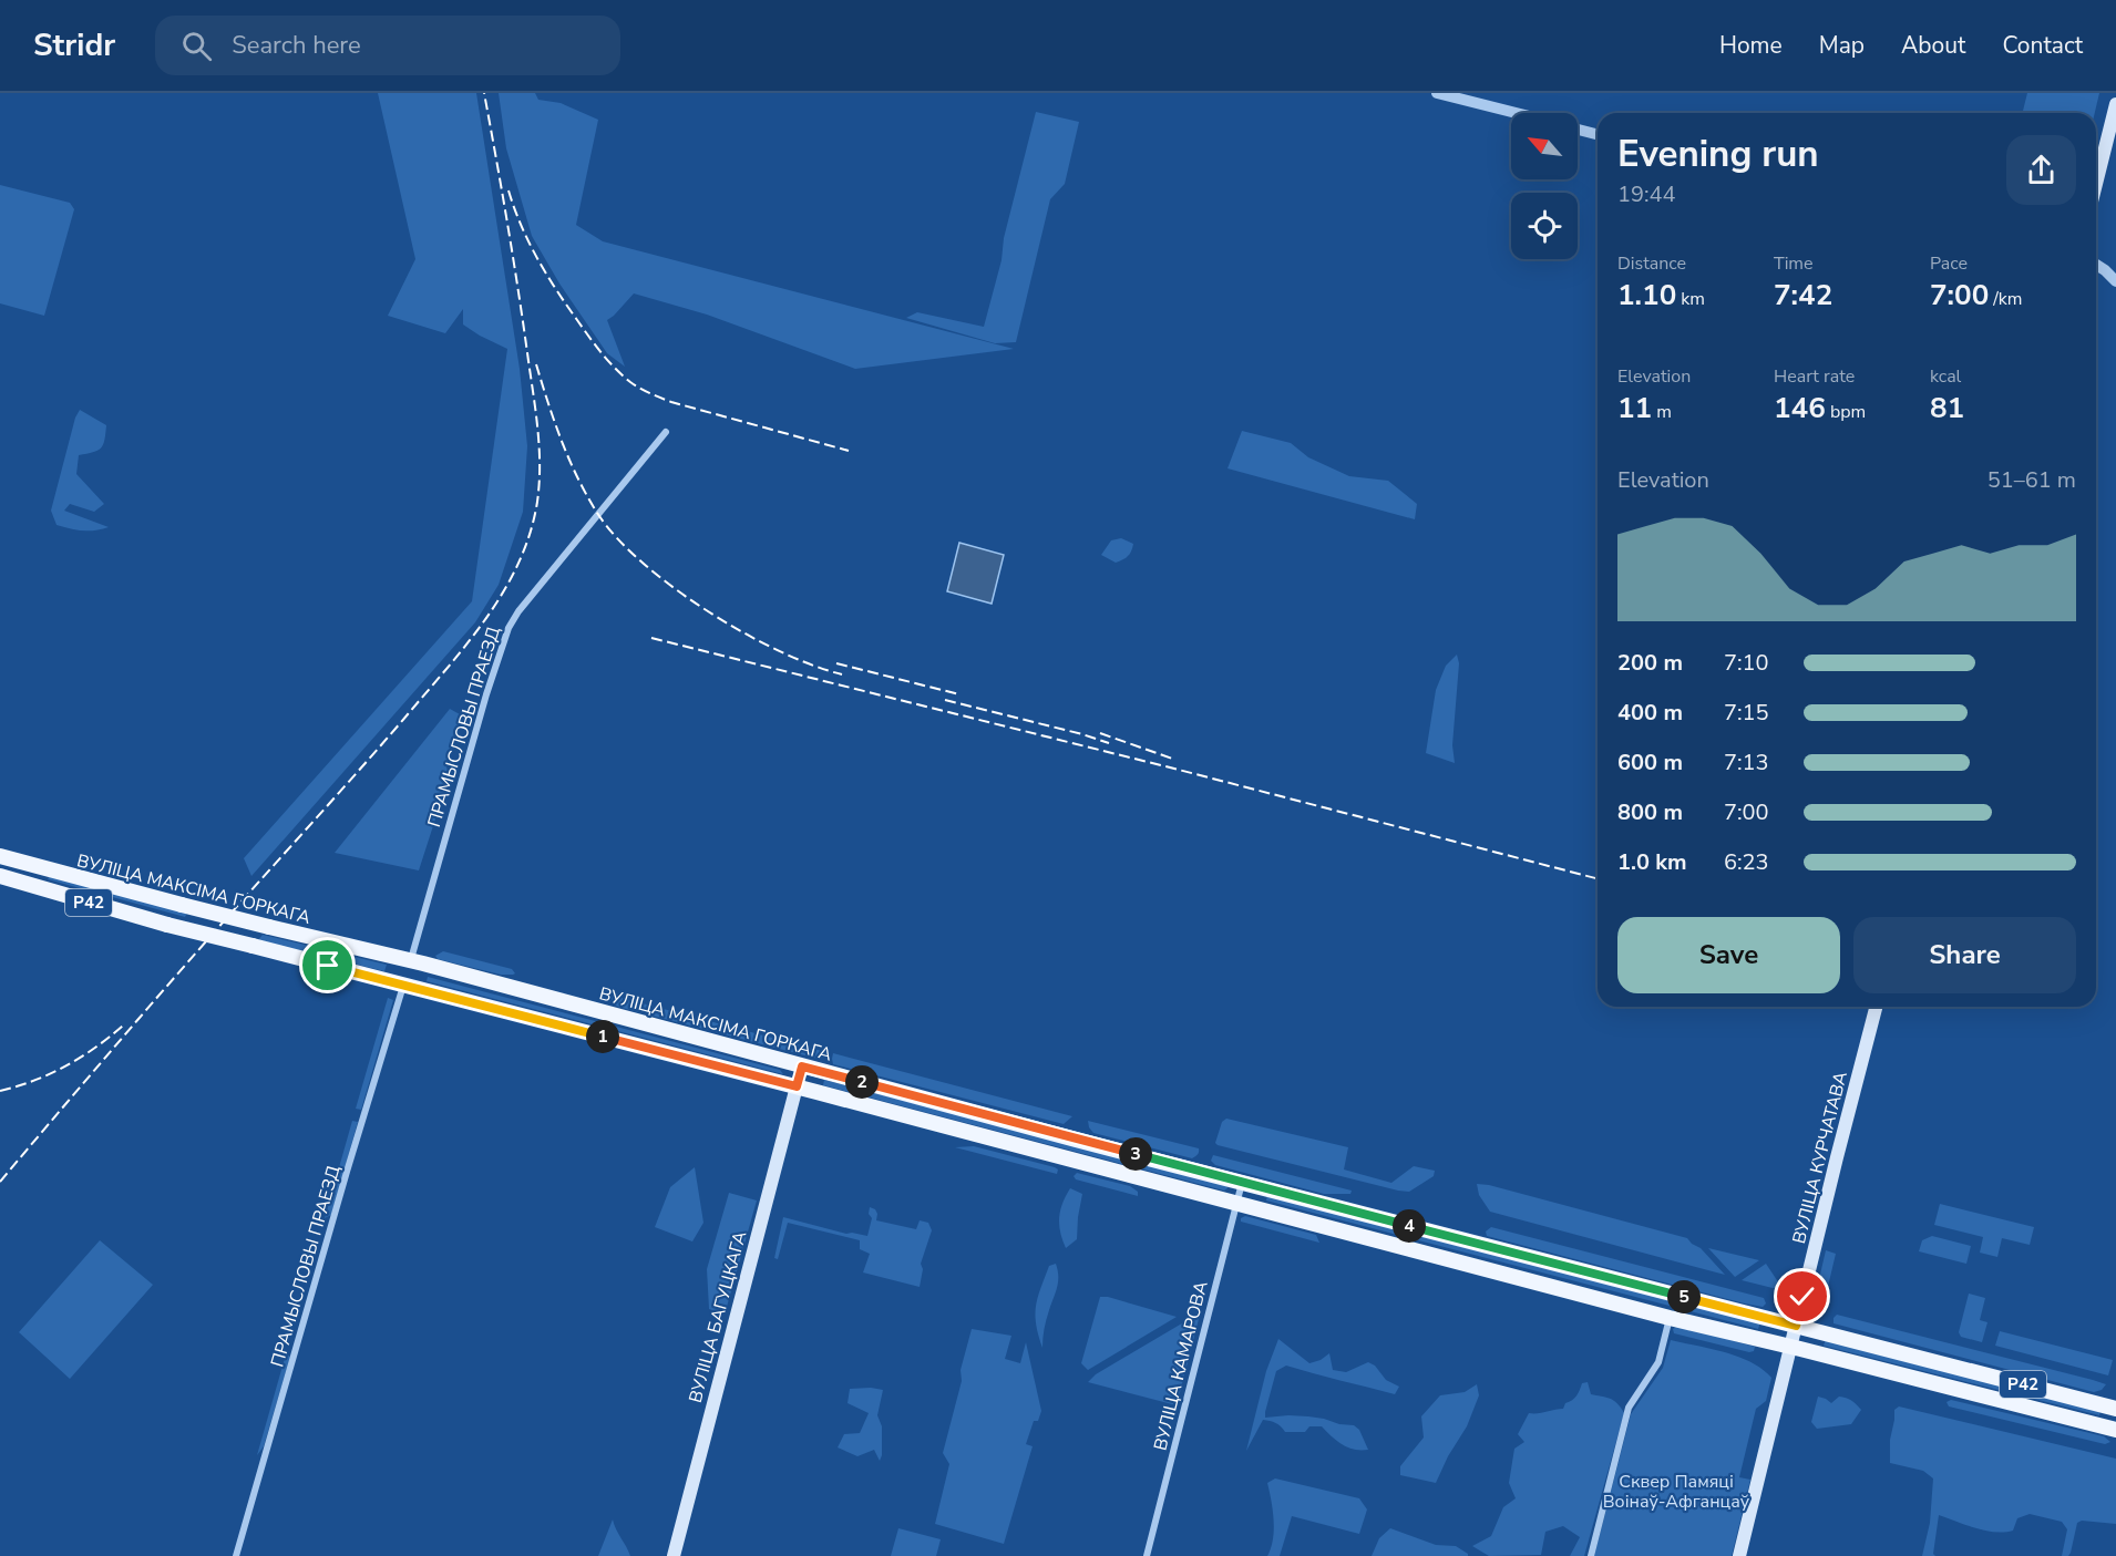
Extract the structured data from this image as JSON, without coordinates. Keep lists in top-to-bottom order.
{
  "streets": {
    "main road": [
      "ВУЛІЦА МАКСІМА ГОРКАГА",
      "Р42",
      "ВУЛІЦА КУРЧАТАВА",
      "ВУЛІЦА БАГУЦКАГА"
    ],
    "street": ["ПРАМЫСЛОВЫ ПРАЕЗД", "ВУЛІЦА КАМАРОВА"]
  },
  "crossings": [
    ["ПРАМЫСЛОВЫ ПРАЕЗД", "ВУЛІЦА МАКСІМА ГОРКАГА"],
    ["ПРАМЫСЛОВЫ ПРАЕЗД", "Р42"],
    ["ВУЛІЦА МАКСІМА ГОРКАГА", "ВУЛІЦА КУРЧАТАВА"],
    ["ВУЛІЦА МАКСІМА ГОРКАГА", "ВУЛІЦА КАМАРОВА"],
    ["Р42", "ВУЛІЦА КУРЧАТАВА"],
    ["Р42", "ВУЛІЦА БАГУЦКАГА"],
    ["Р42", "ВУЛІЦА КАМАРОВА"]
  ],
  "parks": ["Сквер Памяці Воінаў-Афганцаў"],
  "north": "top left",
  "page": {
    "header": "Stridr",
    "search": "Search here",
    "nav": [
      "Home",
      "Map",
      "About",
      "Contact"
    ],
    "heading": ["Evening run", "19:44"],
    "stats": [
      ["Distance", "1.10 km"],
      ["Time", "7:42"],
      ["Pace", "7:00 /km"],
      ["Elevation", "11 m"],
      ["Heart rate", "146 bpm"],
      ["kcal", "81"]
    ],
    "chart": ["Elevation", "51–61 m"],
    "list": [
      {
        "name": "200 m",
        "note": "7:10"
      },
      {
        "name": "400 m",
        "note": "7:15"
      },
      {
        "name": "600 m",
        "note": "7:13"
      },
      {
        "name": "800 m",
        "note": "7:00"
      },
      {
        "name": "1.0 km",
        "note": "6:23"
      }
    ],
    "buttons": ["Save", "Share"],
    "pins": [
      "1",
      "2",
      "3",
      "4",
      "5"
    ]
  }
}
